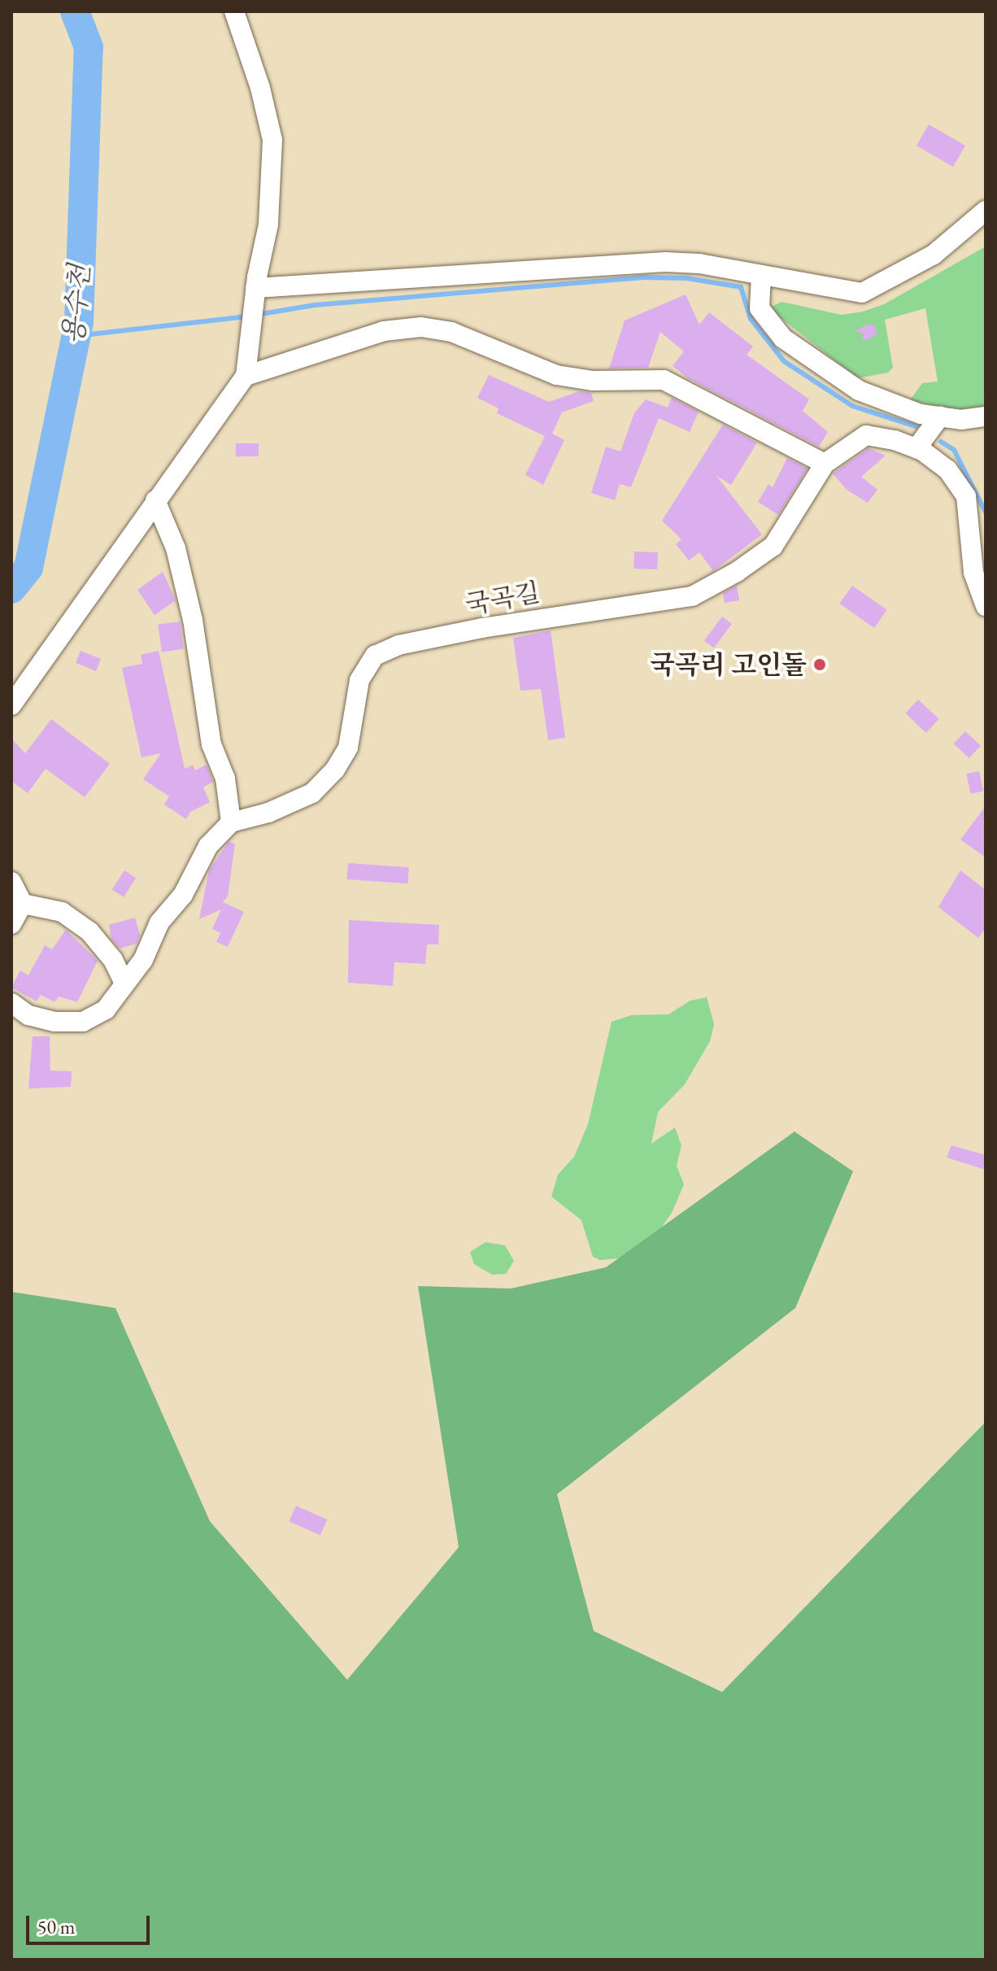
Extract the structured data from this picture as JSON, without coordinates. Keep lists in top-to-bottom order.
{
  "streets": {
    "street": ["국곡길"]
  },
  "water": ["용수천"],
  "places": ["국곡리 고인돌"],
  "scale_bar": "50 m"
}
